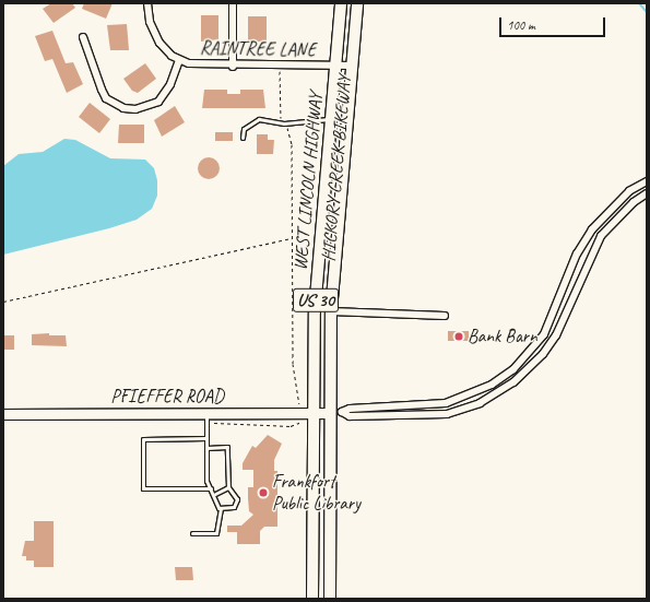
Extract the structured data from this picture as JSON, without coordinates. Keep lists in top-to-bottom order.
{
  "streets": {
    "main road": ["WEST LINCOLN HIGHWAY", "US 30"],
    "street": ["RAINTREE LANE", "PFIEFFER ROAD"]
  },
  "crossings": [
    ["RAINTREE LANE", "WEST LINCOLN HIGHWAY"],
    ["WEST LINCOLN HIGHWAY", "PFIEFFER ROAD"]
  ],
  "places": ["Bank Barn", "Frankfort Public Library"],
  "scale_bar": "100 m"
}
